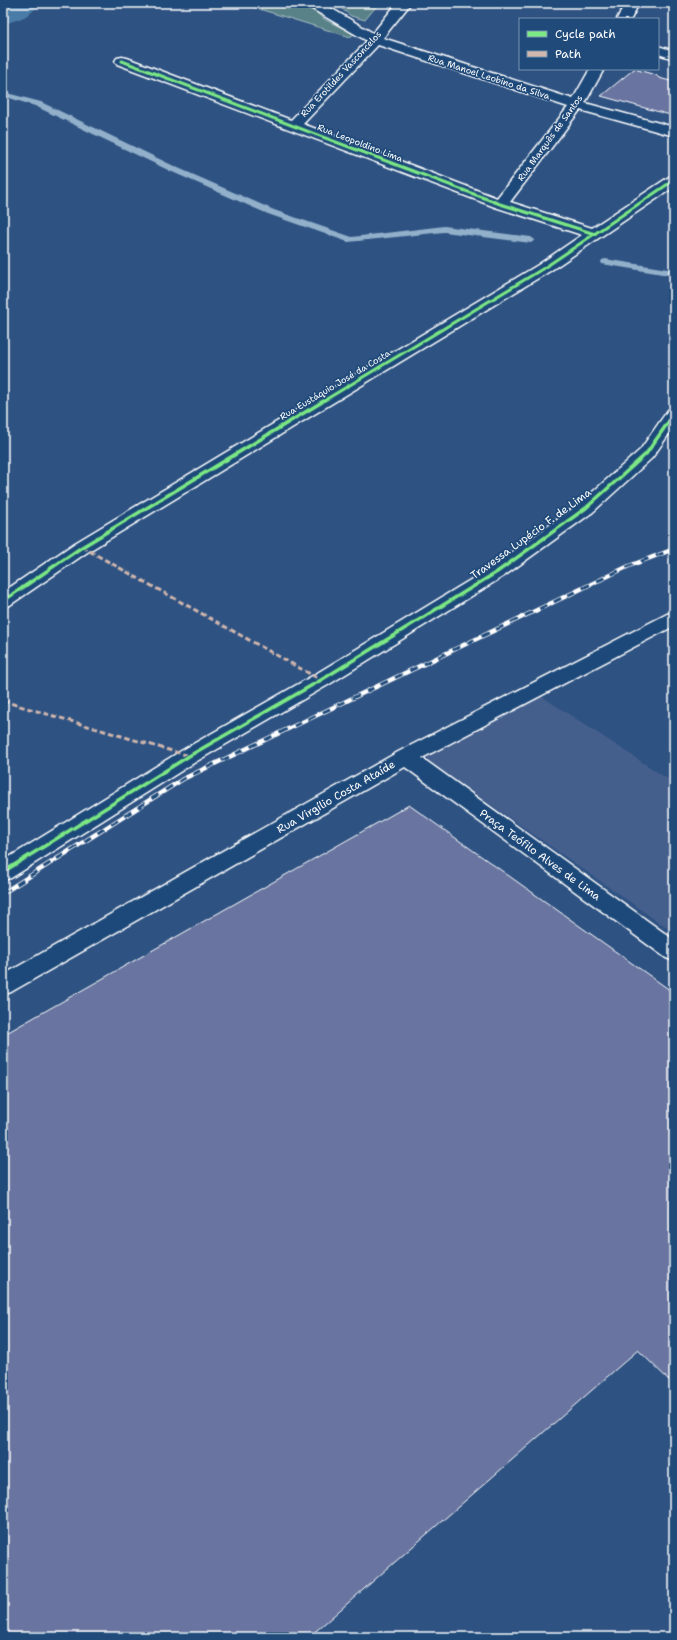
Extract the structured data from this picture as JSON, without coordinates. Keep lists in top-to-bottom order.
{
  "streets": {
    "street": [
      "Rua Erotildes Vasconcelos",
      "Rua Manoel Leobino da Silva",
      "Rua Marquês de Santos",
      "Rua Leopoldino Lima",
      "Rua Eustáquio José da Costa",
      "Travessa Lupécio F. de Lima",
      "Rua Virgílio Costa Ataíde",
      "Praça Teófilo Alves de Lima"
    ]
  },
  "crossings": [
    ["Rua Erotildes Vasconcelos", "Rua Manoel Leobino da Silva"],
    ["Rua Erotildes Vasconcelos", "Rua Leopoldino Lima"],
    ["Rua Manoel Leobino da Silva", "Rua Marquês de Santos"],
    ["Rua Marquês de Santos", "Rua Leopoldino Lima"],
    ["Rua Leopoldino Lima", "Rua Eustáquio José da Costa"],
    ["Rua Virgílio Costa Ataíde", "Praça Teófilo Alves de Lima"]
  ],
  "legend": ["Cycle path", "Path"]
}
